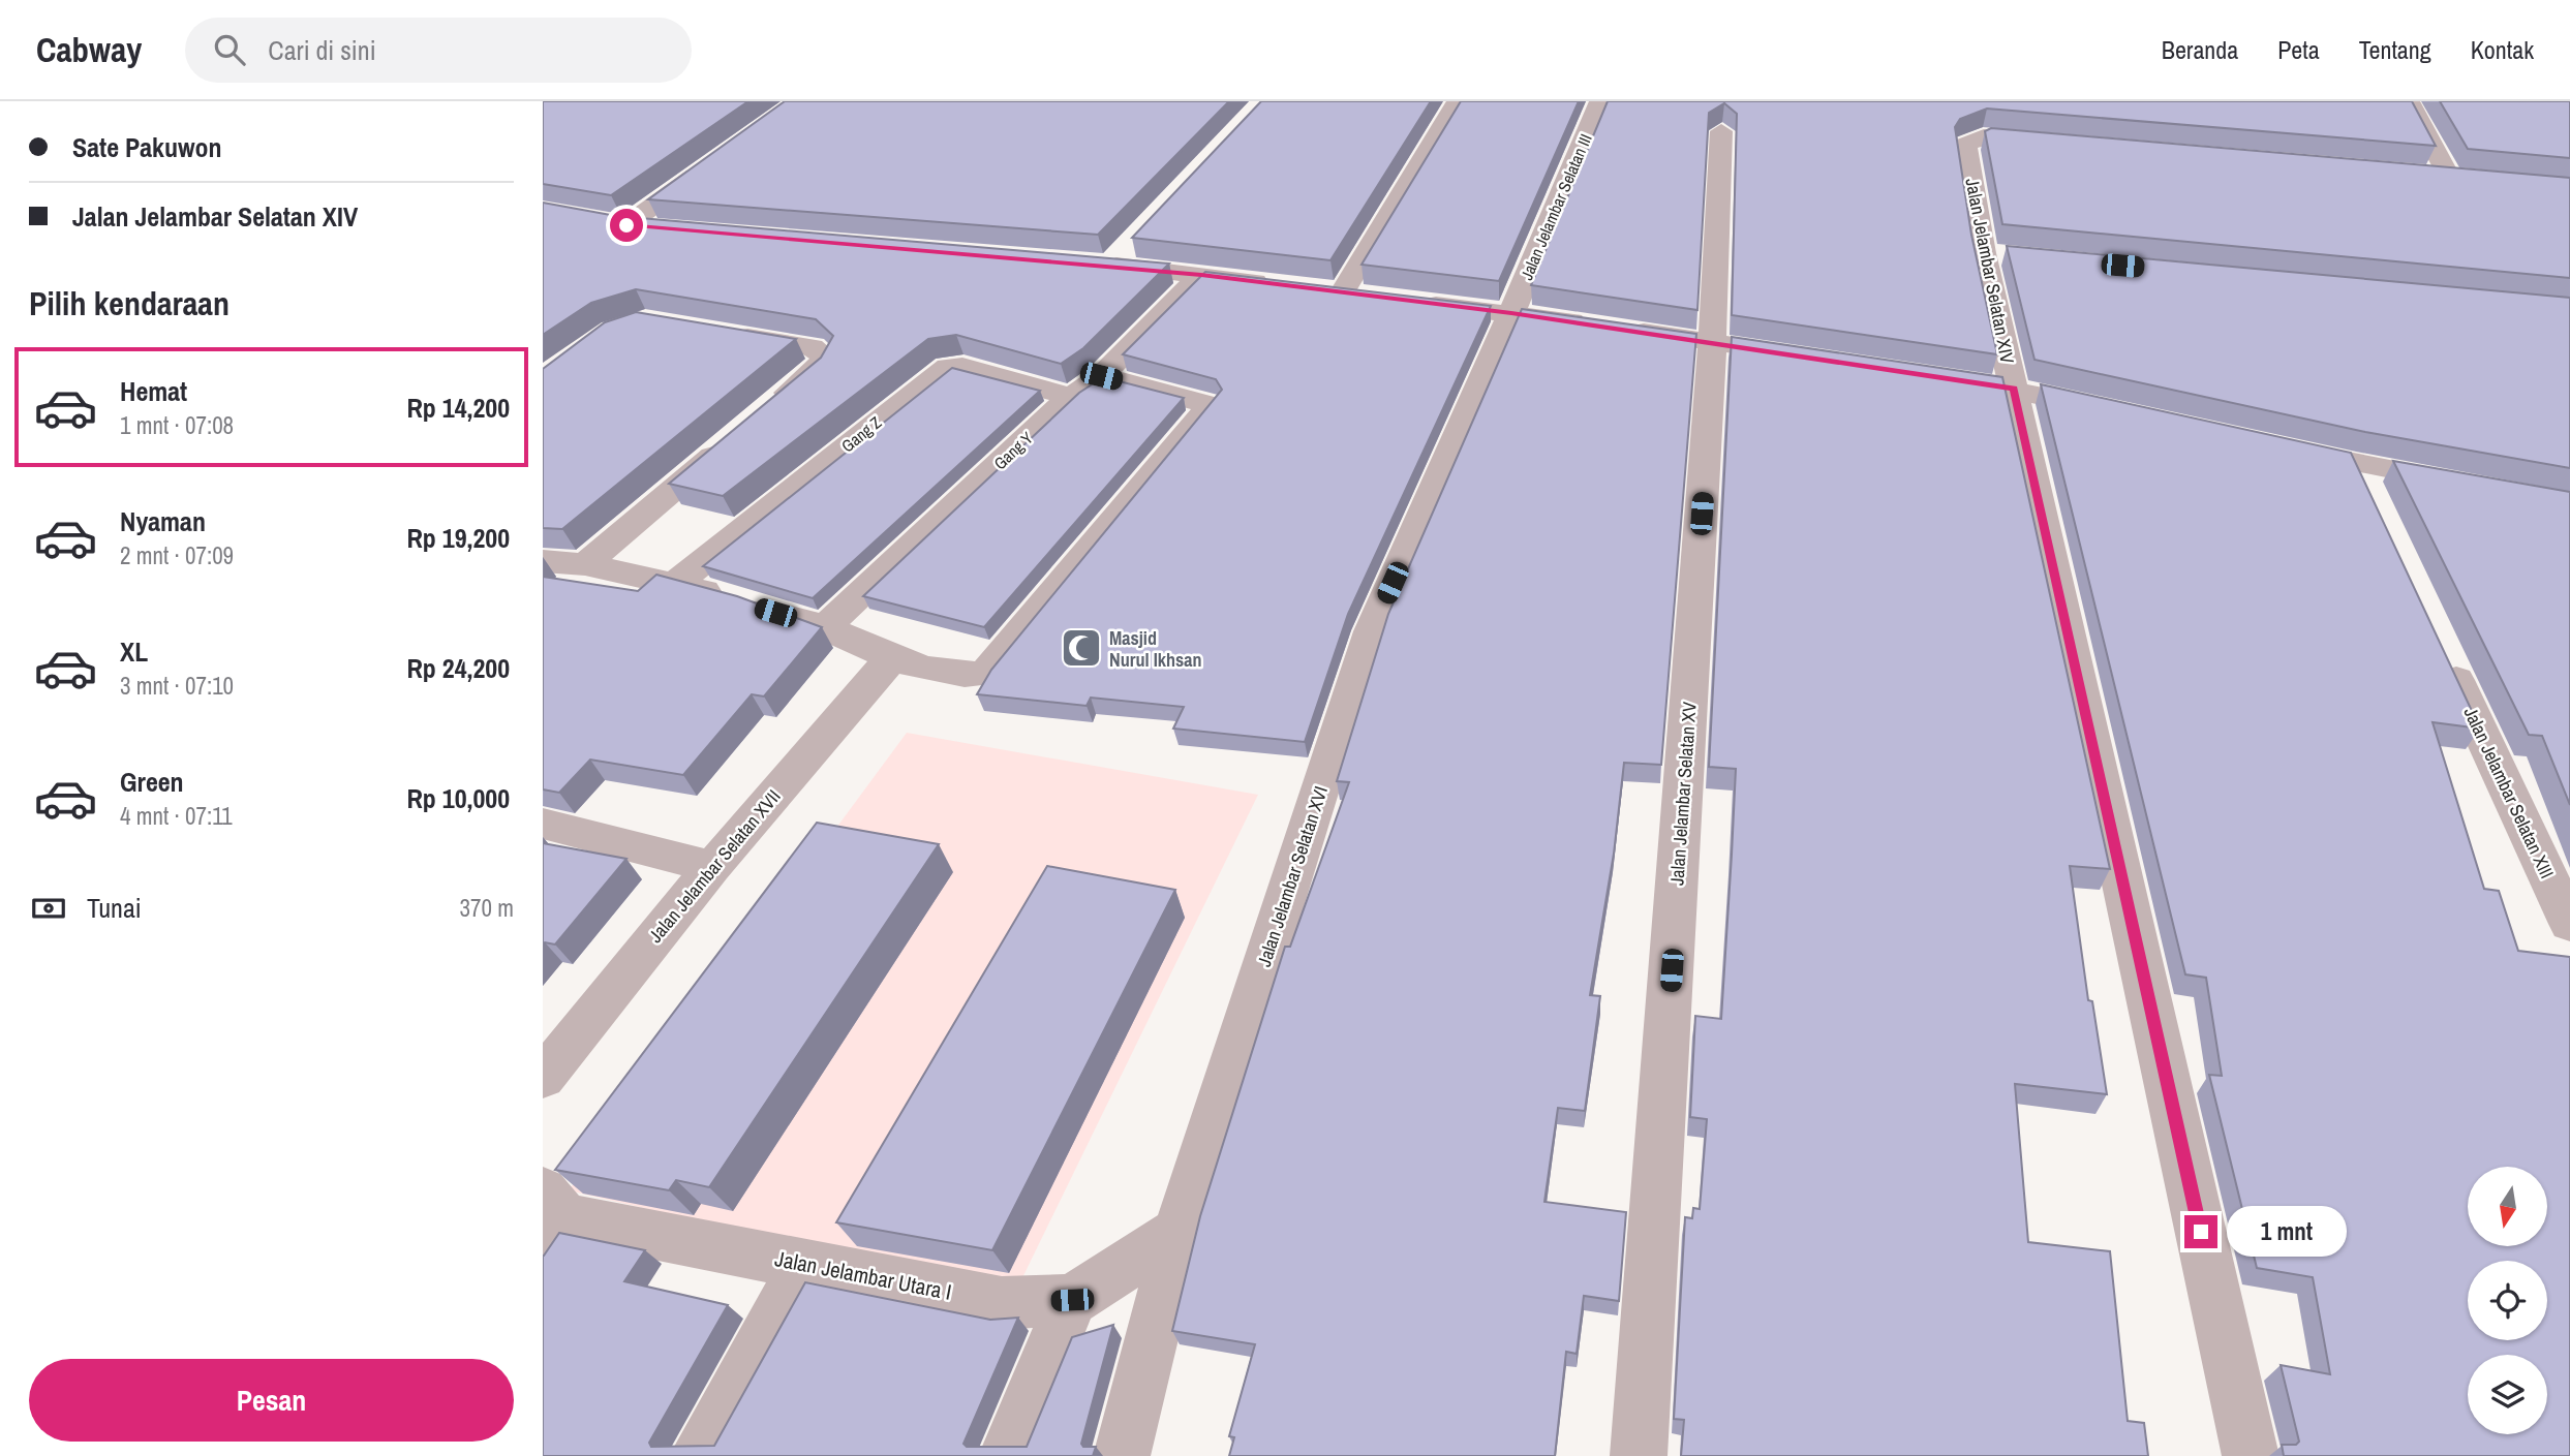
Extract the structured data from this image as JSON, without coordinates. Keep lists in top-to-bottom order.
{
  "streets": {
    "street": [
      "Jalan Jelambar Selatan III",
      "Jalan Jelambar Selatan XIV",
      "Gang Z",
      "Gang Y",
      "Jalan Jelambar Selatan XIII",
      "Jalan Jelambar Selatan XV",
      "Jalan Jelambar Selatan XVII",
      "Jalan Jelambar Selatan XVI",
      "Jalan Jelambar Utara I"
    ]
  },
  "crossings": [
    ["Jalan Jelambar Selatan III", "Jalan Jelambar Selatan XVI"],
    ["Gang Z", "Gang Y"]
  ],
  "places": {
    "mosque": ["Masjid Nurul Ikhsan"]
  },
  "north": "bottom",
  "page": {
    "header": "Cabway",
    "search": "Cari di sini",
    "nav": [
      "Beranda",
      "Peta",
      "Tentang",
      "Kontak"
    ],
    "banner": ["Sate Pakuwon", "Jalan Jelambar Selatan XIV"],
    "heading": "Pilih kendaraan",
    "list": [
      {
        "name": "Hemat",
        "note": "1 mnt · 07:08",
        "value": "Rp 14,200"
      },
      {
        "name": "Nyaman",
        "note": "2 mnt · 07:09",
        "value": "Rp 19,200"
      },
      {
        "name": "XL",
        "note": "3 mnt · 07:10",
        "value": "Rp 24,200"
      },
      {
        "name": "Green",
        "note": "4 mnt · 07:11",
        "value": "Rp 10,000"
      }
    ],
    "pay": ["Tunai", "370 m"],
    "bubble": "1 mnt",
    "buttons": "Pesan"
  }
}
